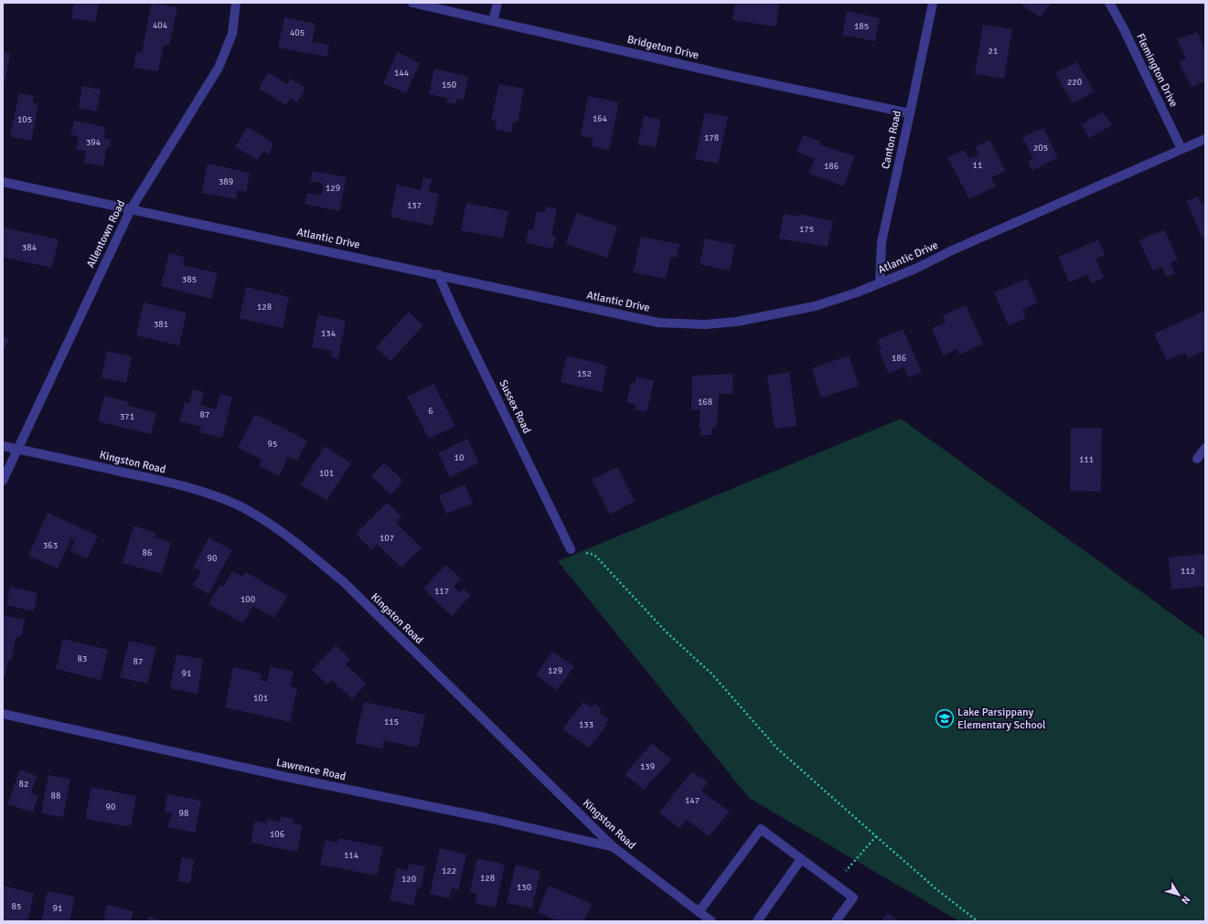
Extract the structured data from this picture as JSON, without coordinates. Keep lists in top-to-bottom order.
{
  "streets": {
    "street": [
      "Bridgeton Drive",
      "Flemington Drive",
      "Canton Road",
      "Allentown Road",
      "Atlantic Drive",
      "Sussex Road",
      "Kingston Road",
      "Lawrence Road"
    ]
  },
  "crossings": [
    ["Bridgeton Drive", "Canton Road"],
    ["Flemington Drive", "Atlantic Drive"],
    ["Canton Road", "Atlantic Drive"],
    ["Allentown Road", "Atlantic Drive"],
    ["Allentown Road", "Kingston Road"],
    ["Atlantic Drive", "Sussex Road"],
    ["Kingston Road", "Lawrence Road"]
  ],
  "places": {
    "school or university": ["Lake Parsippany Elementary School"]
  },
  "house_numbers": [
    "404",
    "185",
    "405",
    "21",
    "144",
    "220",
    "150",
    "164",
    "105",
    "178",
    "394",
    "205",
    "11",
    "186",
    "389",
    "129",
    "137",
    "175",
    "384",
    "385",
    "128",
    "381",
    "134",
    "186",
    "152",
    "168",
    "6",
    "87",
    "371",
    "95",
    "10",
    "111",
    "101",
    "107",
    "363",
    "86",
    "90",
    "112",
    "117",
    "100",
    "83",
    "87",
    "129",
    "91",
    "101",
    "115",
    "133",
    "139",
    "82",
    "88",
    "147",
    "90",
    "98",
    "106",
    "114",
    "122",
    "128",
    "120",
    "130",
    "85",
    "91"
  ],
  "north": "bottom right"
}
